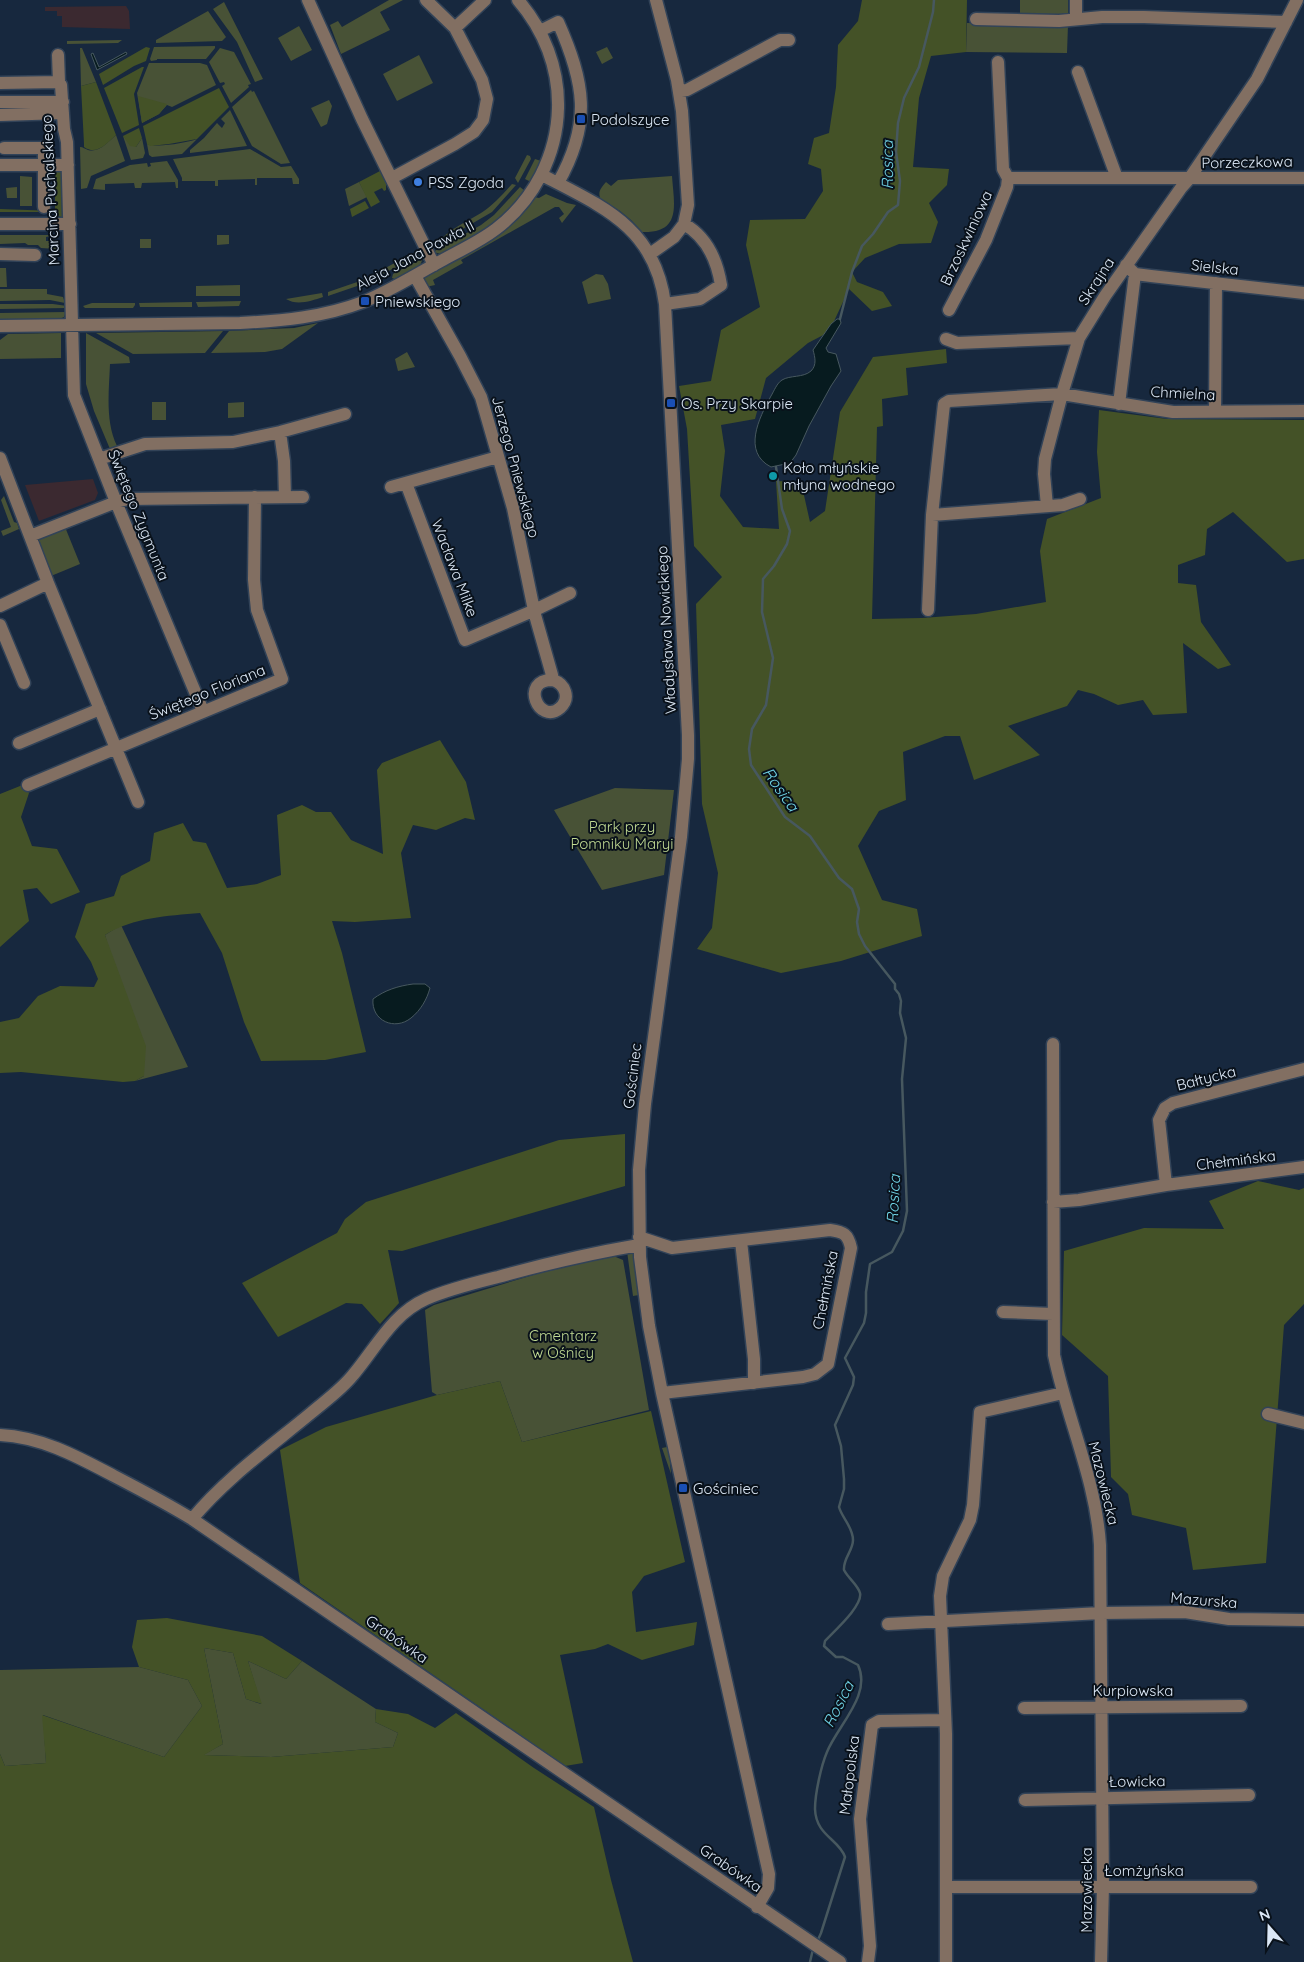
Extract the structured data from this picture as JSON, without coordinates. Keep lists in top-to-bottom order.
{
  "streets": {
    "street": [
      "Porzeczkowa",
      "Marcina Puchalskiego",
      "Brzoskwiniowa",
      "Aleja Jana Pawła II",
      "Sielska",
      "Skrajna",
      "Chmielna",
      "Jerzego Pniewskiego",
      "Świętego Zygmunta",
      "Wacława Milke",
      "Władysława Nowickiego",
      "Świętego Floriana",
      "Gościniec",
      "Bałtycka",
      "Chełmińska",
      "Mazowiecka",
      "Mazurska",
      "Grabówka",
      "Kurpiowska",
      "Małopolska",
      "Łowicka",
      "Łomżyńska"
    ]
  },
  "crossings": [
    ["Porzeczkowa", "Brzoskwiniowa"],
    ["Porzeczkowa", "Skrajna"],
    ["Marcina Puchalskiego", "Aleja Jana Pawła II"],
    ["Marcina Puchalskiego", "Świętego Zygmunta"],
    ["Brzoskwiniowa", "Skrajna"],
    ["Aleja Jana Pawła II", "Jerzego Pniewskiego"],
    ["Aleja Jana Pawła II", "Świętego Zygmunta"],
    ["Aleja Jana Pawła II", "Władysława Nowickiego"],
    ["Sielska", "Skrajna"],
    ["Skrajna", "Chmielna"],
    ["Jerzego Pniewskiego", "Wacława Milke"],
    ["Świętego Zygmunta", "Świętego Floriana"],
    ["Władysława Nowickiego", "Gościniec"],
    ["Gościniec", "Chełmińska"],
    ["Gościniec", "Grabówka"],
    ["Bałtycka", "Chełmińska"],
    ["Chełmińska", "Mazowiecka"],
    ["Mazowiecka", "Mazurska"],
    ["Mazowiecka", "Kurpiowska"],
    ["Mazowiecka", "Łowicka"],
    ["Mazowiecka", "Łomżyńska"]
  ],
  "water": ["Rosica"],
  "parks": ["Park przy Pomniku Maryi", "Cmentarz w Ośnicy"],
  "places": {
    "transit": [
      "Podolszyce",
      "Pniewskiego",
      "Os. Przy Skarpie",
      "Gościniec"
    ],
    "other": ["PSS Zgoda", "Koło młyńskie młyna wodnego"]
  },
  "north": "top"
}
